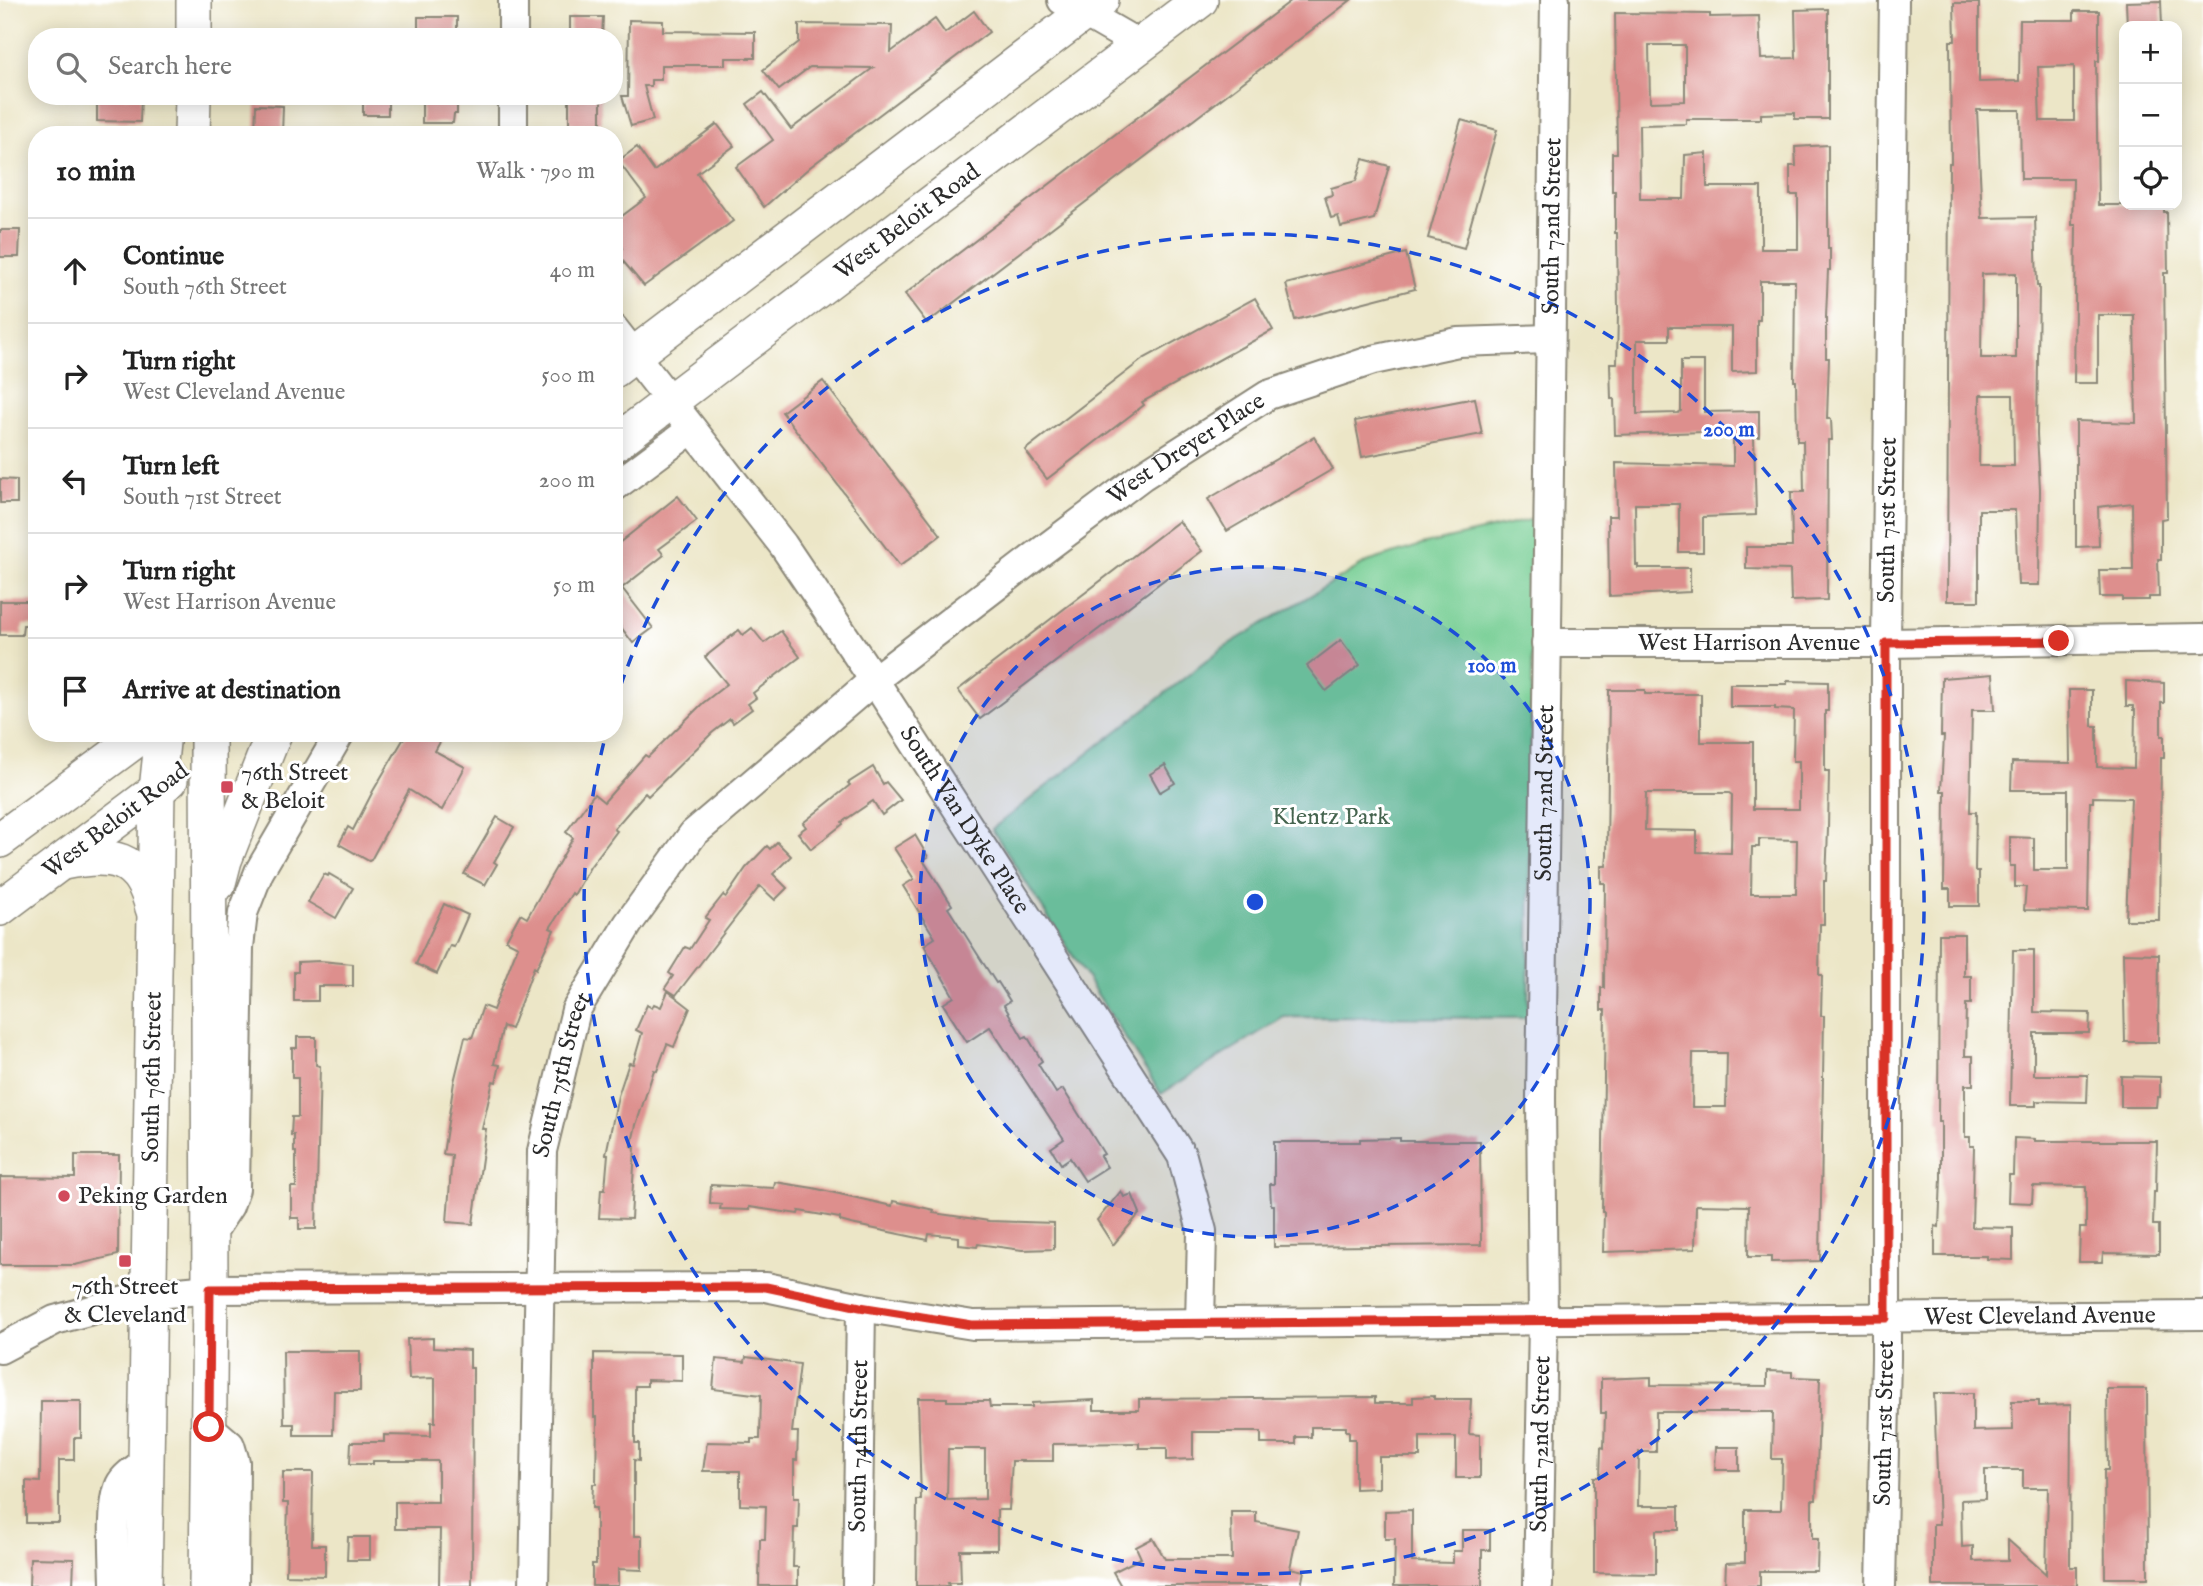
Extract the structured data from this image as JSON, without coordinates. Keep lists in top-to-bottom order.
{
  "streets": {
    "main road": ["West Beloit Road", "South 76th Street"],
    "street": [
      "South 72nd Street",
      "West Dreyer Place",
      "South 71st Street",
      "West Harrison Avenue",
      "South Van Dyke Place",
      "South 75th Street",
      "West Cleveland Avenue",
      "South 74th Street"
    ]
  },
  "crossings": [
    ["West Beloit Road", "South Van Dyke Place"],
    ["West Beloit Road", "South 76th Street"],
    ["South 72nd Street", "West Dreyer Place"],
    ["South 72nd Street", "West Harrison Avenue"],
    ["South 72nd Street", "West Cleveland Avenue"],
    ["West Dreyer Place", "South Van Dyke Place"],
    ["West Dreyer Place", "South 75th Street"],
    ["South 71st Street", "West Harrison Avenue"],
    ["South 71st Street", "West Cleveland Avenue"],
    ["South Van Dyke Place", "South 75th Street"],
    ["South Van Dyke Place", "West Cleveland Avenue"],
    ["South 75th Street", "West Cleveland Avenue"],
    ["South 76th Street", "West Cleveland Avenue"],
    ["West Cleveland Avenue", "South 74th Street"]
  ],
  "parks": ["Klentz Park"],
  "places": {
    "transit": ["76th Street & Beloit", "76th Street & Cleveland"],
    "other": ["Peking Garden"]
  },
  "page": {
    "map_buttons": ["+", "−"],
    "search": "Search here",
    "heading": ["10 min", "Walk · 790 m"],
    "list": [
      ["Continue", "South 76th Street", "40 m"],
      ["Turn right", "West Cleveland Avenue", "500 m"],
      ["Turn left", "South 71st Street", "200 m"],
      ["Turn right", "West Harrison Avenue", "50 m"],
      "Arrive at destination"
    ]
  },
  "rings": ["200 m", "100 m"]
}
